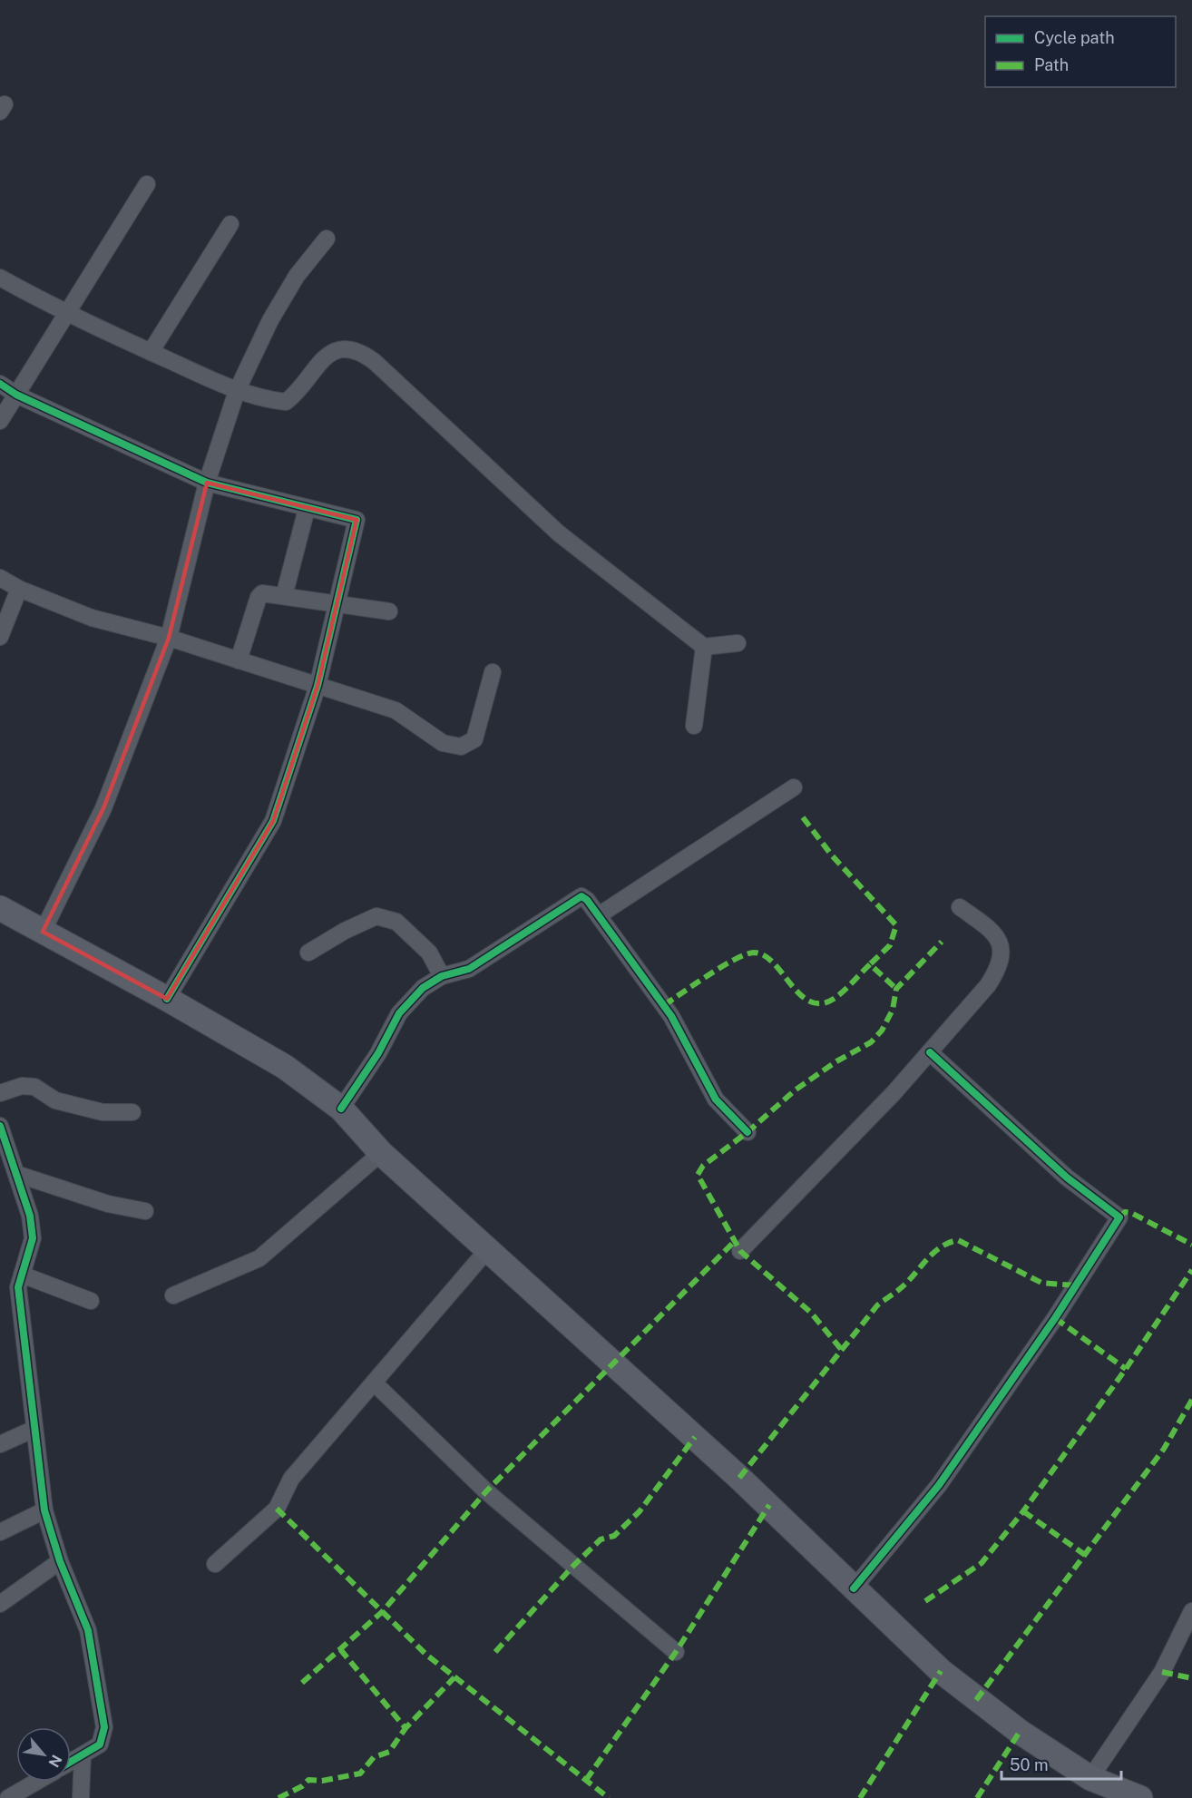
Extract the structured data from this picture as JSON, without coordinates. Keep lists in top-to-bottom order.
{
  "legend": ["Cycle path", "Path"],
  "scale_bar": "50 m",
  "north": "bottom right"
}
